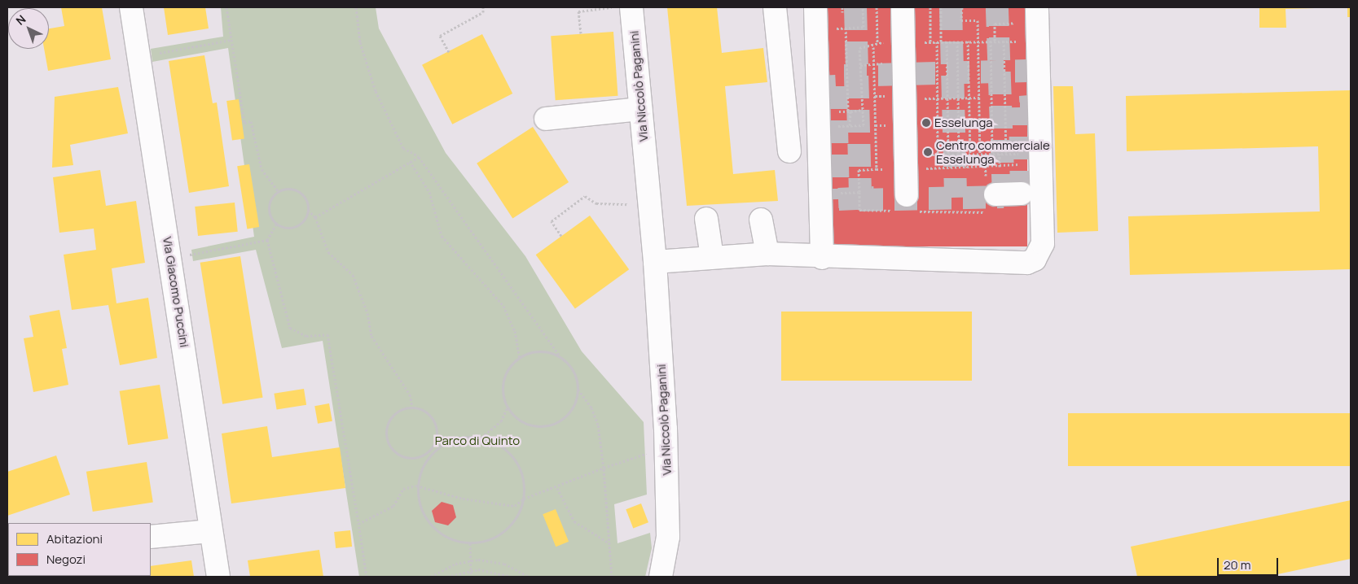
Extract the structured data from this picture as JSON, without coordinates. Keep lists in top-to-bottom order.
{
  "streets": {
    "street": ["Via Niccolò Paganini", "Via Giacomo Puccini"]
  },
  "parks": ["Parco di Quinto"],
  "places": ["Esselunga", "Centro commerciale Esselunga"],
  "legend": ["Abitazioni", "Negozi"],
  "scale_bar": "20 m",
  "north": "top left"
}
